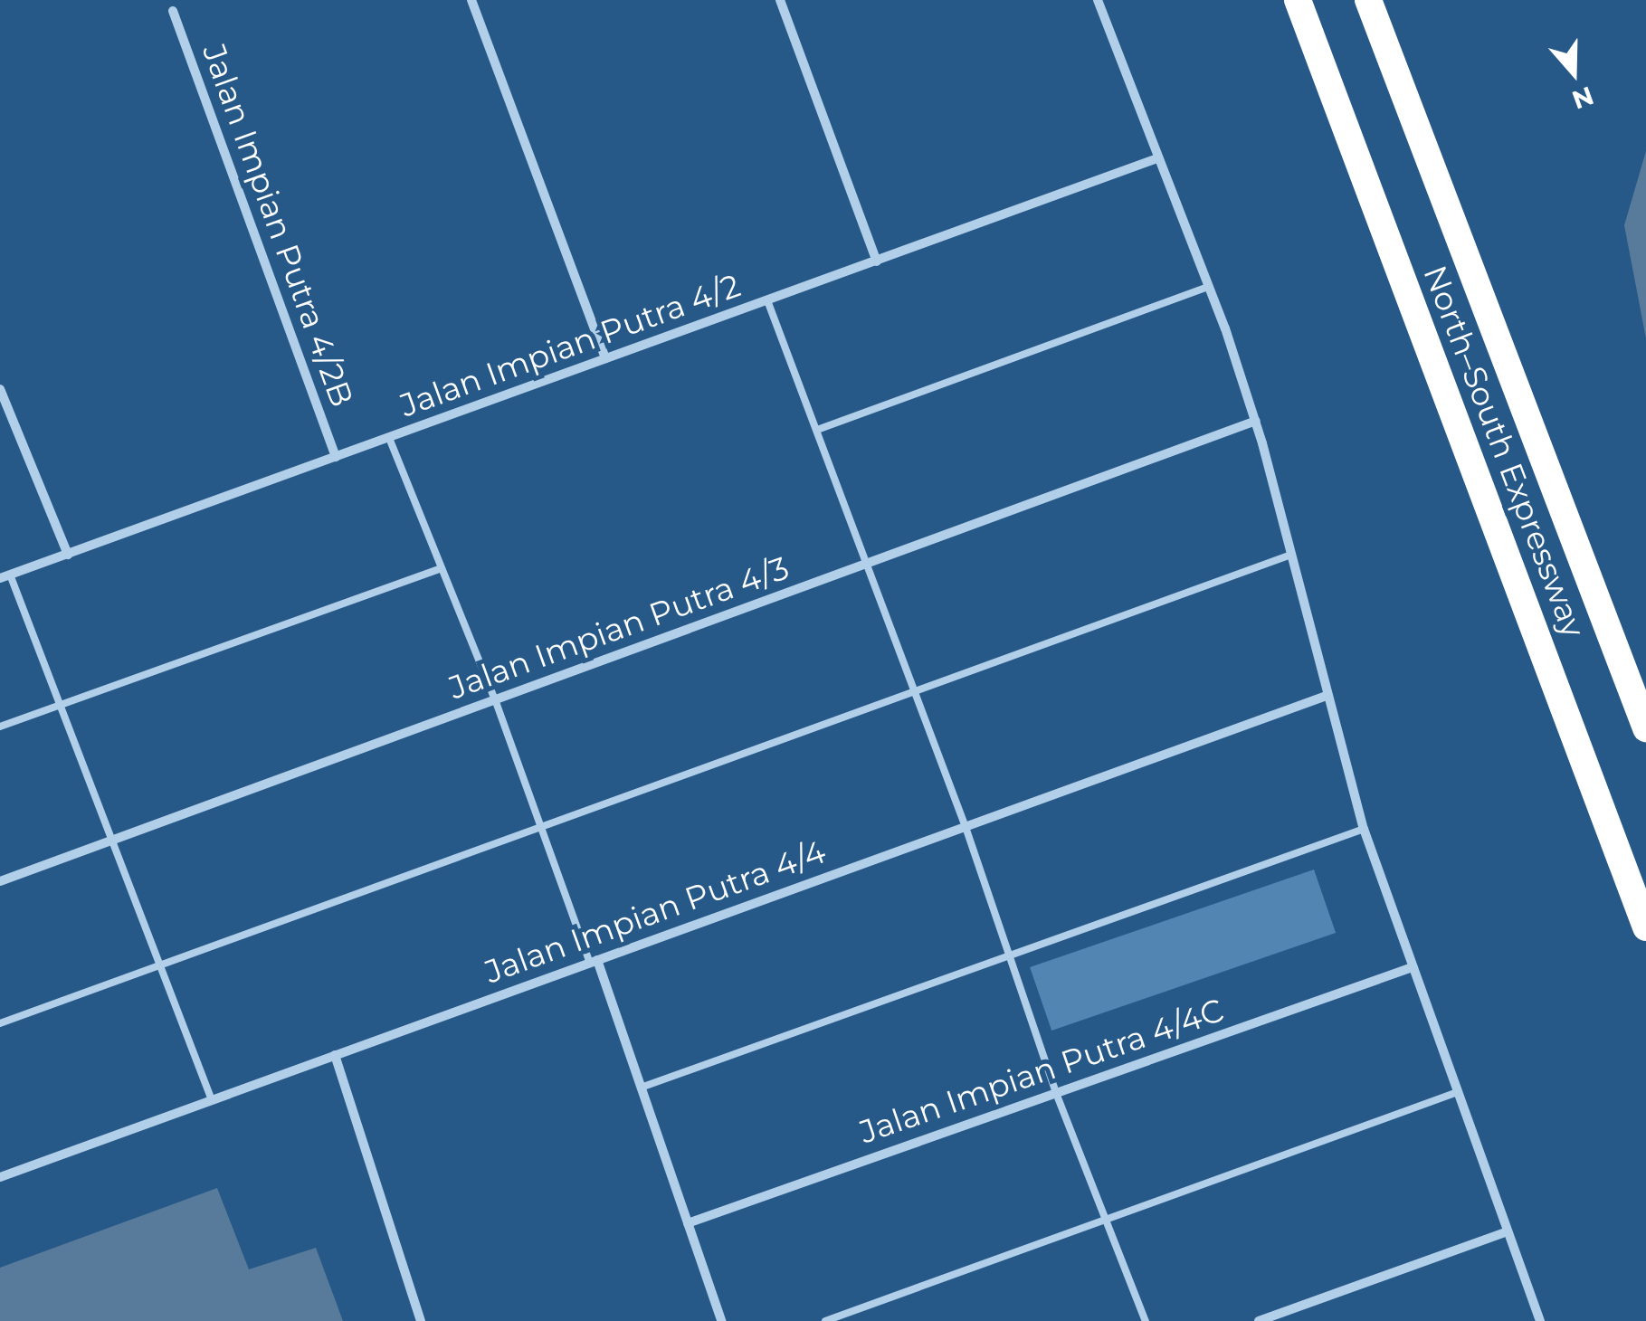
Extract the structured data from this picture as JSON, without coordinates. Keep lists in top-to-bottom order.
{
  "streets": {
    "highway": ["North–South Expressway"],
    "street": [
      "Jalan Impian Putra 4/2B",
      "Jalan Impian Putra 4/2",
      "Jalan Impian Putra 4/3",
      "Jalan Impian Putra 4/4",
      "Jalan Impian Putra 4/4C"
    ]
  },
  "crossings": [
    ["Jalan Impian Putra 4/2B", "Jalan Impian Putra 4/2"]
  ],
  "north": "bottom"
}
